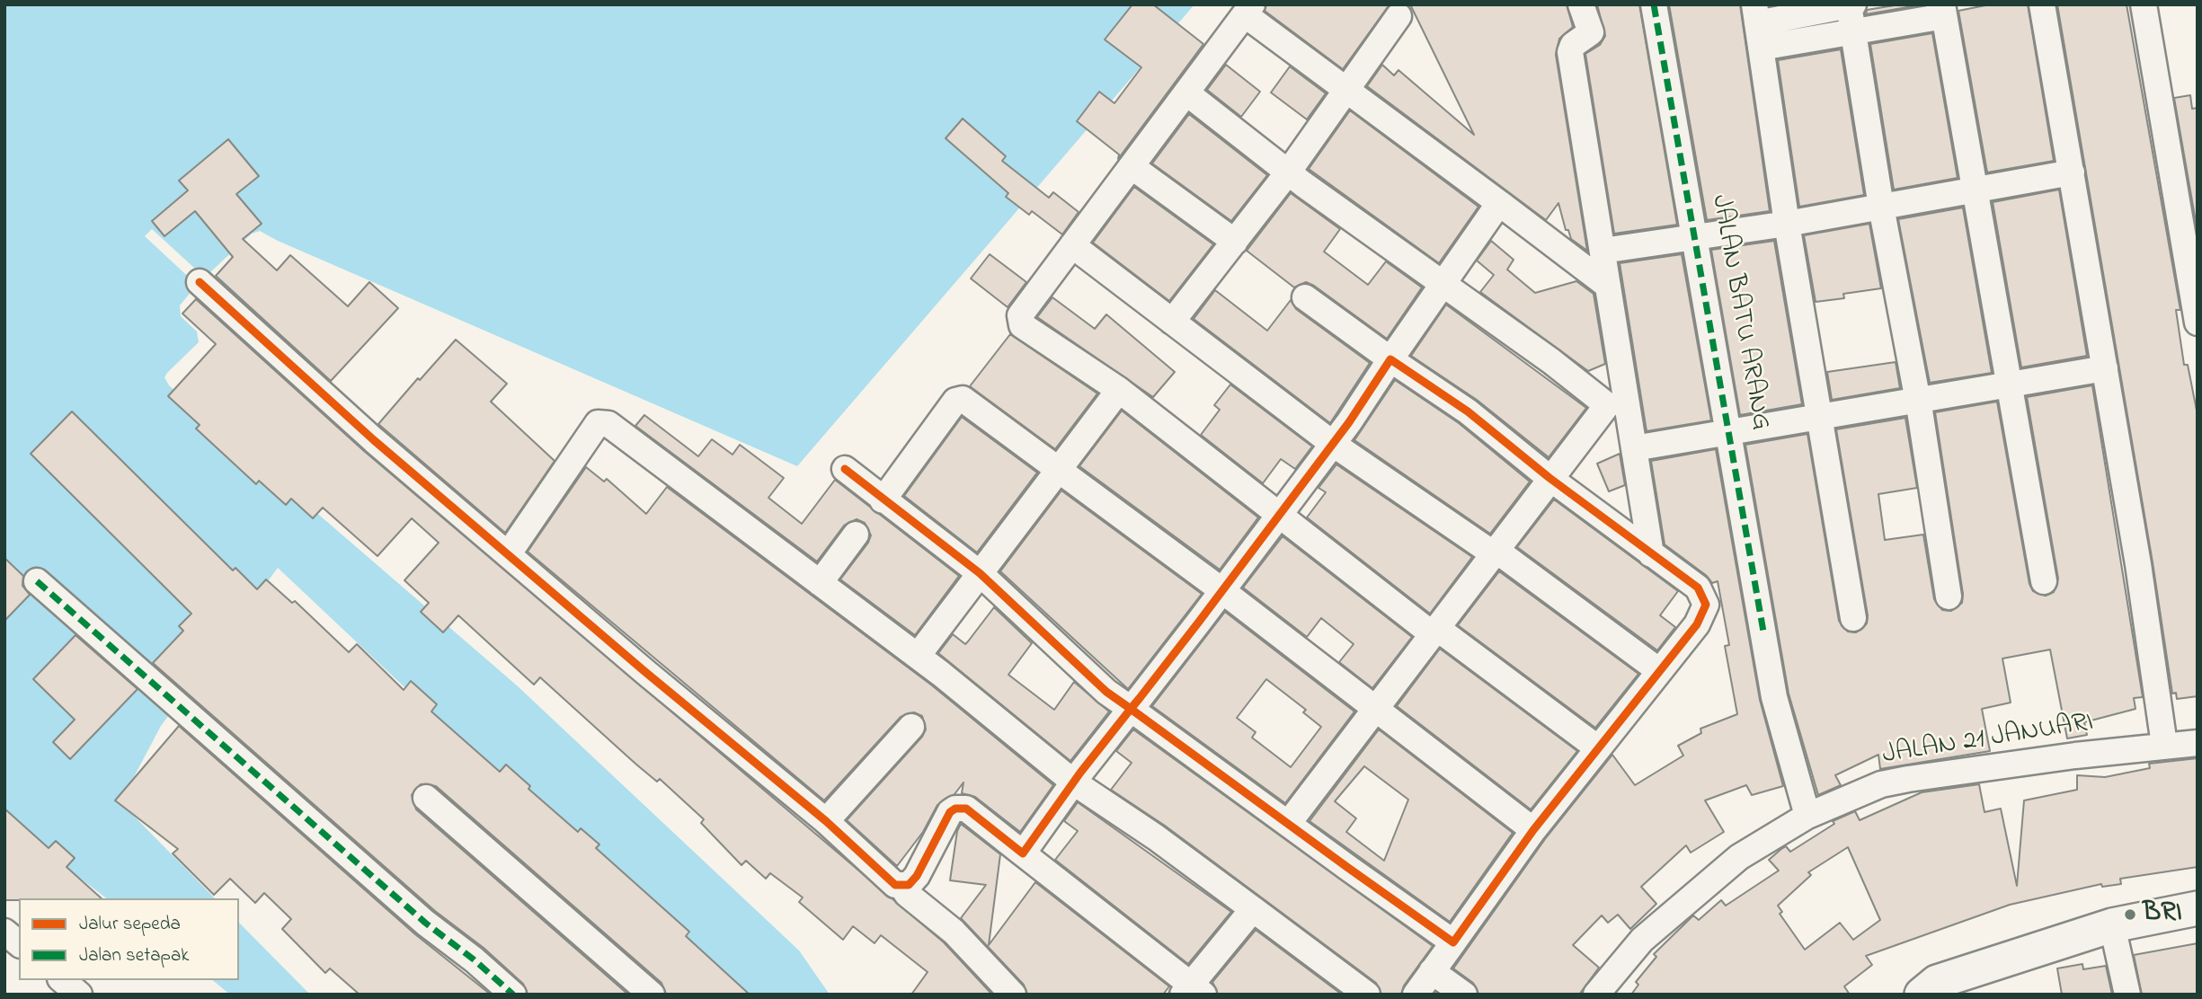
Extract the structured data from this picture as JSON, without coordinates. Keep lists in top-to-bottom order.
{
  "streets": {
    "street": ["JALAN BATU ARANG", "JALAN 21 JANUARI"]
  },
  "crossings": [
    ["JALAN BATU ARANG", "JALAN 21 JANUARI"]
  ],
  "places": ["BRI"],
  "legend": ["Jalur sepeda", "Jalan setapak"]
}
